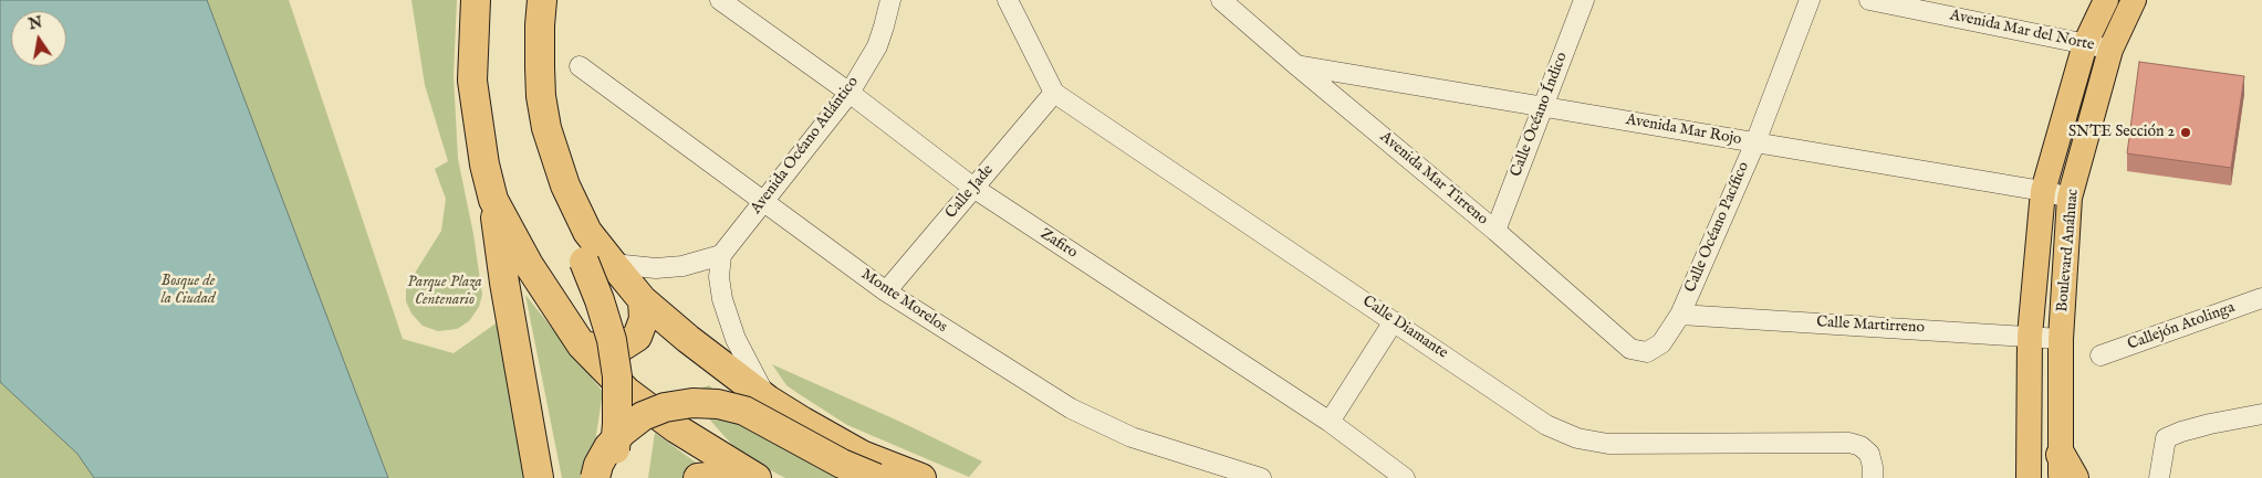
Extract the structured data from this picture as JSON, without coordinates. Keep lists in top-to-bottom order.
{
  "streets": {
    "main road": ["Boulevard Anáhuac"],
    "street": [
      "Avenida Mar del Norte",
      "Calle Océano Índico",
      "Avenida Mar Rojo",
      "Avenida Océano Atlántico",
      "Avenida Mar Tirreno",
      "Calle Jade",
      "Calle Océano Pacífico",
      "Zafiro",
      "Monte Morelos",
      "Calle Martirreno",
      "Callejón Atolinga",
      "Calle Diamante"
    ]
  },
  "crossings": [
    ["Avenida Mar del Norte", "Boulevard Anáhuac"],
    ["Calle Océano Índico", "Avenida Mar Rojo"],
    ["Calle Océano Índico", "Avenida Mar Tirreno"],
    ["Avenida Mar Rojo", "Avenida Mar Tirreno"],
    ["Avenida Mar Rojo", "Calle Océano Pacífico"],
    ["Avenida Mar Rojo", "Boulevard Anáhuac"],
    ["Avenida Océano Atlántico", "Zafiro"],
    ["Avenida Océano Atlántico", "Monte Morelos"],
    ["Avenida Mar Tirreno", "Calle Océano Pacífico"],
    ["Calle Jade", "Zafiro"],
    ["Calle Jade", "Monte Morelos"],
    ["Calle Jade", "Calle Diamante"],
    ["Calle Océano Pacífico", "Calle Martirreno"],
    ["Boulevard Anáhuac", "Calle Martirreno"]
  ],
  "parks": ["Bosque de la Ciudad", "Parque Plaza Centenario"],
  "places": ["SNTE Sección 2"],
  "north": "top"
}
